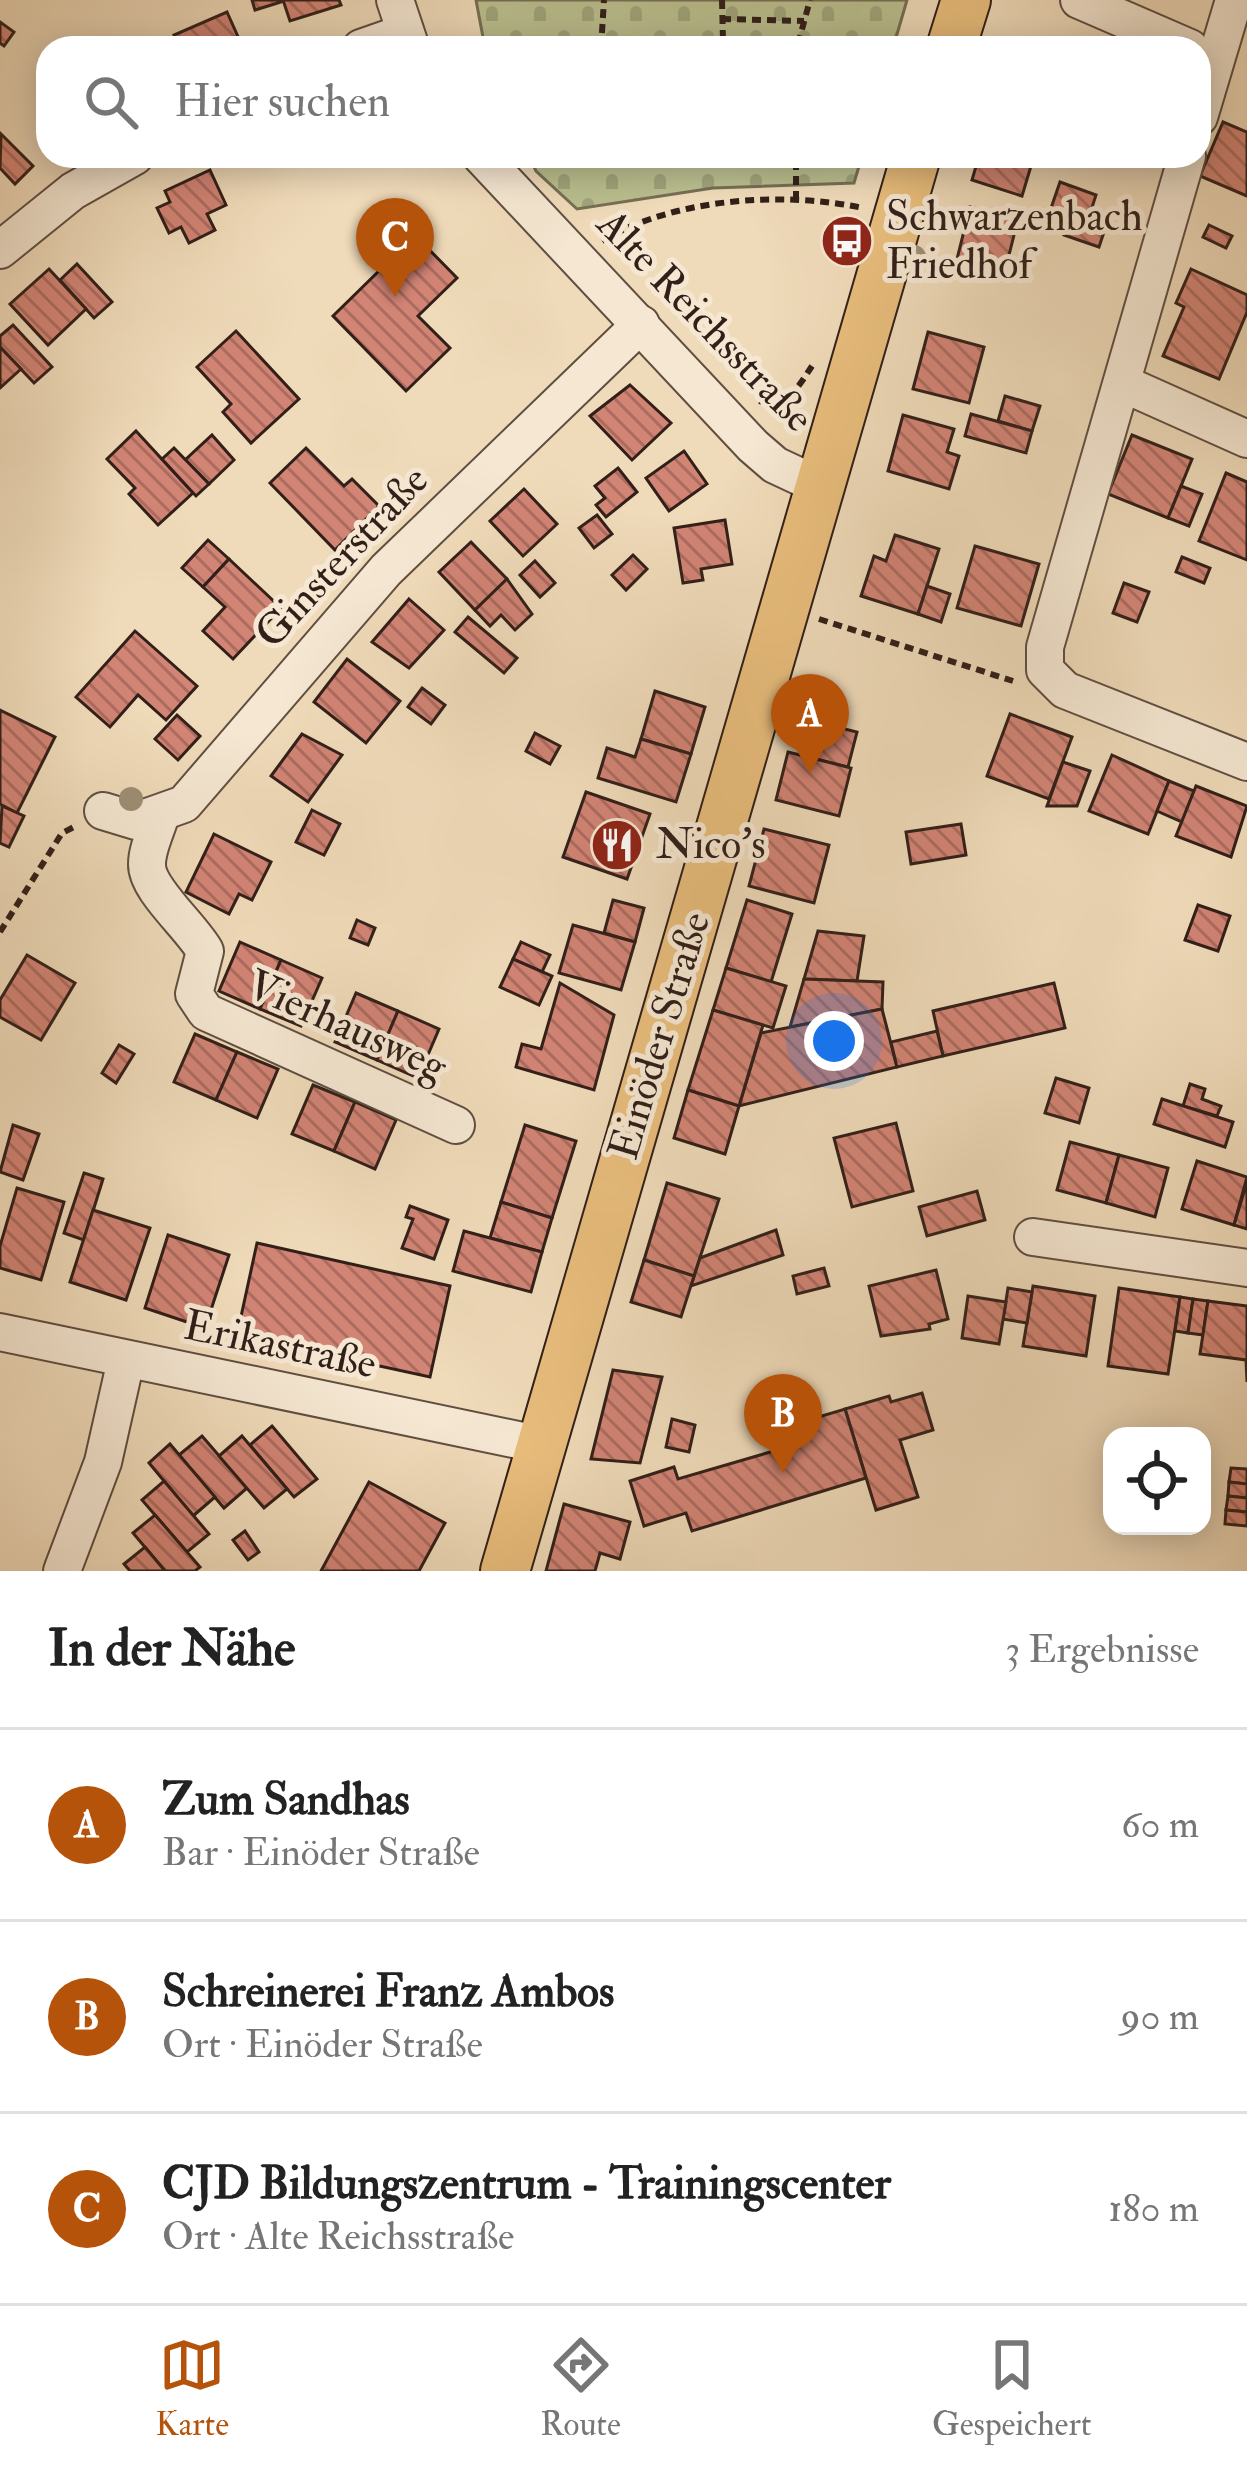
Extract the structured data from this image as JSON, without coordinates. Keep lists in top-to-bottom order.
{
  "streets": {
    "main road": ["Einöder Straße"],
    "street": [
      "Alte Reichsstraße",
      "Ginsterstraße",
      "Vierhausweg",
      "Erikastraße"
    ]
  },
  "crossings": [
    ["Alte Reichsstraße", "Ginsterstraße"],
    ["Alte Reichsstraße", "Einöder Straße"],
    ["Ginsterstraße", "Vierhausweg"],
    ["Einöder Straße", "Erikastraße"]
  ],
  "places": {
    "bus stop": ["Schwarzenbach Friedhof"],
    "restaurant": ["Nico's"]
  },
  "page": {
    "search": "Hier suchen",
    "pins": ["C", "A", "B"],
    "heading": ["In der Nähe", "3 Ergebnisse"],
    "list": [
      {
        "mark": "A",
        "name": "Zum Sandhas",
        "note": "Bar · Einöder Straße",
        "value": "60 m"
      },
      {
        "mark": "B",
        "name": "Schreinerei Franz Ambos",
        "note": "Ort · Einöder Straße",
        "value": "90 m"
      },
      {
        "mark": "C",
        "name": "CJD Bildungszentrum - Trainingscenter",
        "note": "Ort · Alte Reichsstraße",
        "value": "180 m"
      }
    ],
    "nav": ["Karte", "Route", "Gespeichert"]
  }
}
